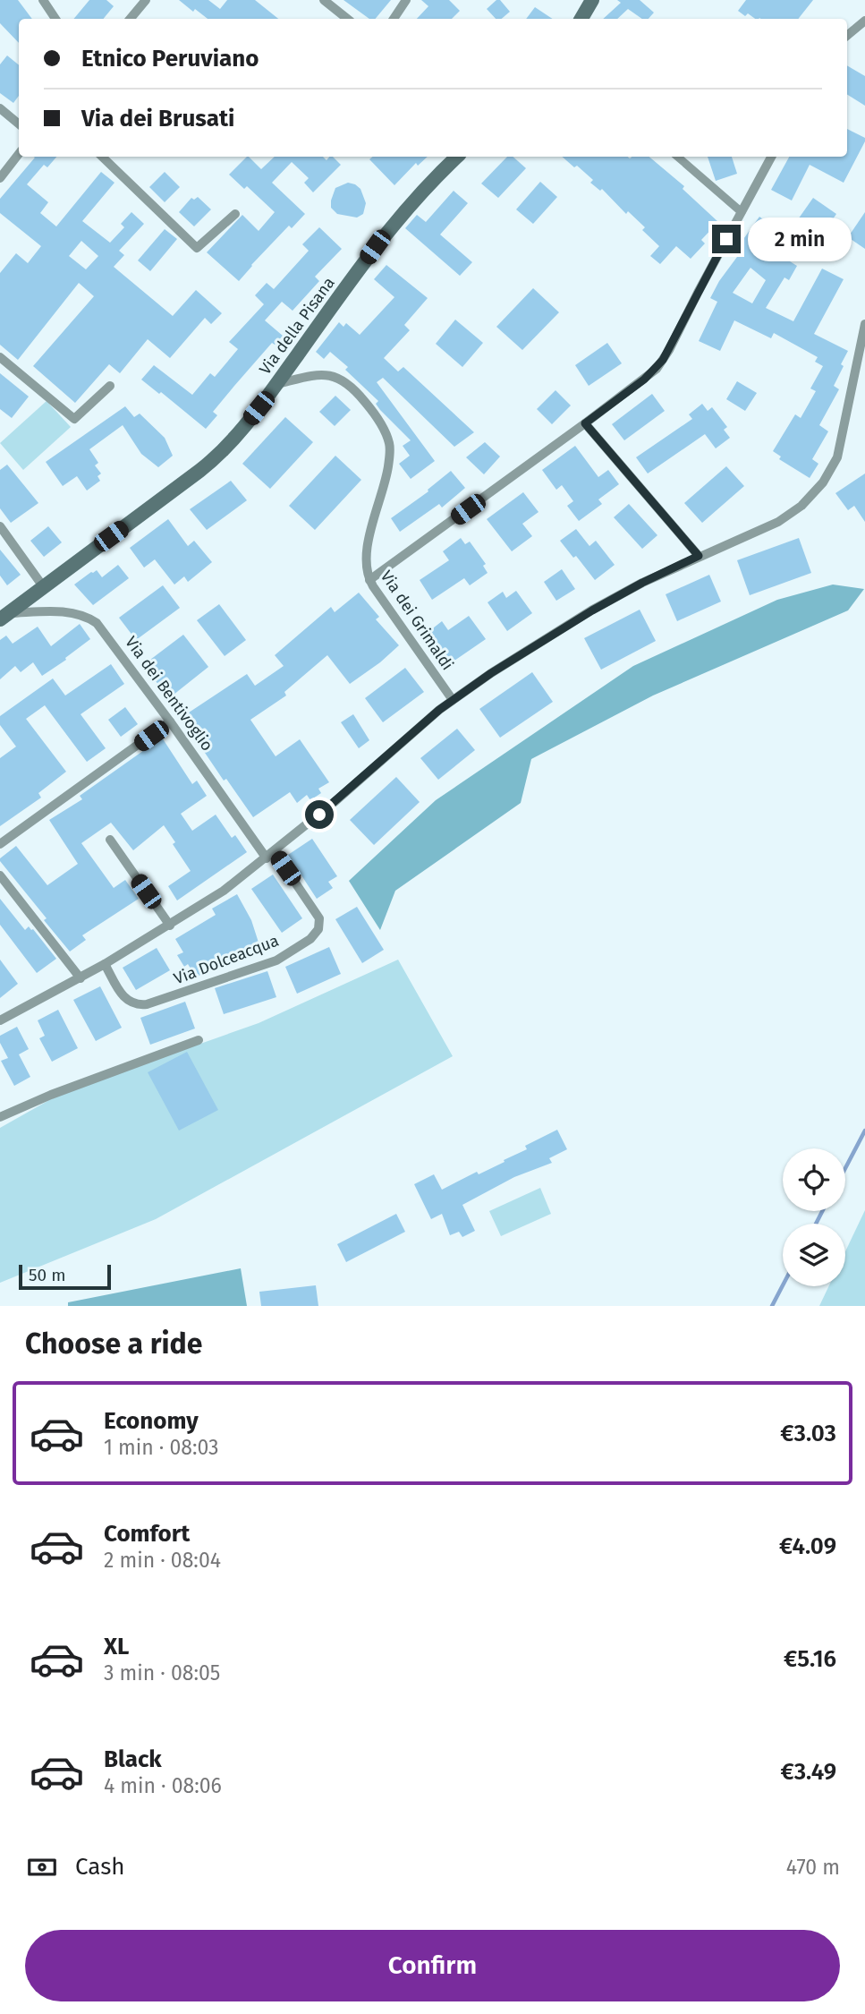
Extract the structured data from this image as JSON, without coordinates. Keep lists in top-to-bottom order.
{
  "streets": {
    "main road": ["Via della Pisana"],
    "street": ["Via dei Grimaldi", "Via dei Bentivoglio", "Via Dolceacqua"]
  },
  "crossings": [
    ["Via della Pisana", "Via dei Grimaldi"],
    ["Via della Pisana", "Via dei Bentivoglio"],
    ["Via dei Bentivoglio", "Via Dolceacqua"]
  ],
  "scale_bar": "50 m",
  "page": {
    "banner": ["Etnico Peruviano", "Via dei Brusati"],
    "bubble": "2 min",
    "scale": "50 m",
    "heading": "Choose a ride",
    "list": [
      {
        "name": "Economy",
        "note": "1 min · 08:03",
        "value": "€3.03"
      },
      {
        "name": "Comfort",
        "note": "2 min · 08:04",
        "value": "€4.09"
      },
      {
        "name": "XL",
        "note": "3 min · 08:05",
        "value": "€5.16"
      },
      {
        "name": "Black",
        "note": "4 min · 08:06",
        "value": "€3.49"
      }
    ],
    "pay": ["Cash", "470 m"],
    "buttons": "Confirm"
  }
}
